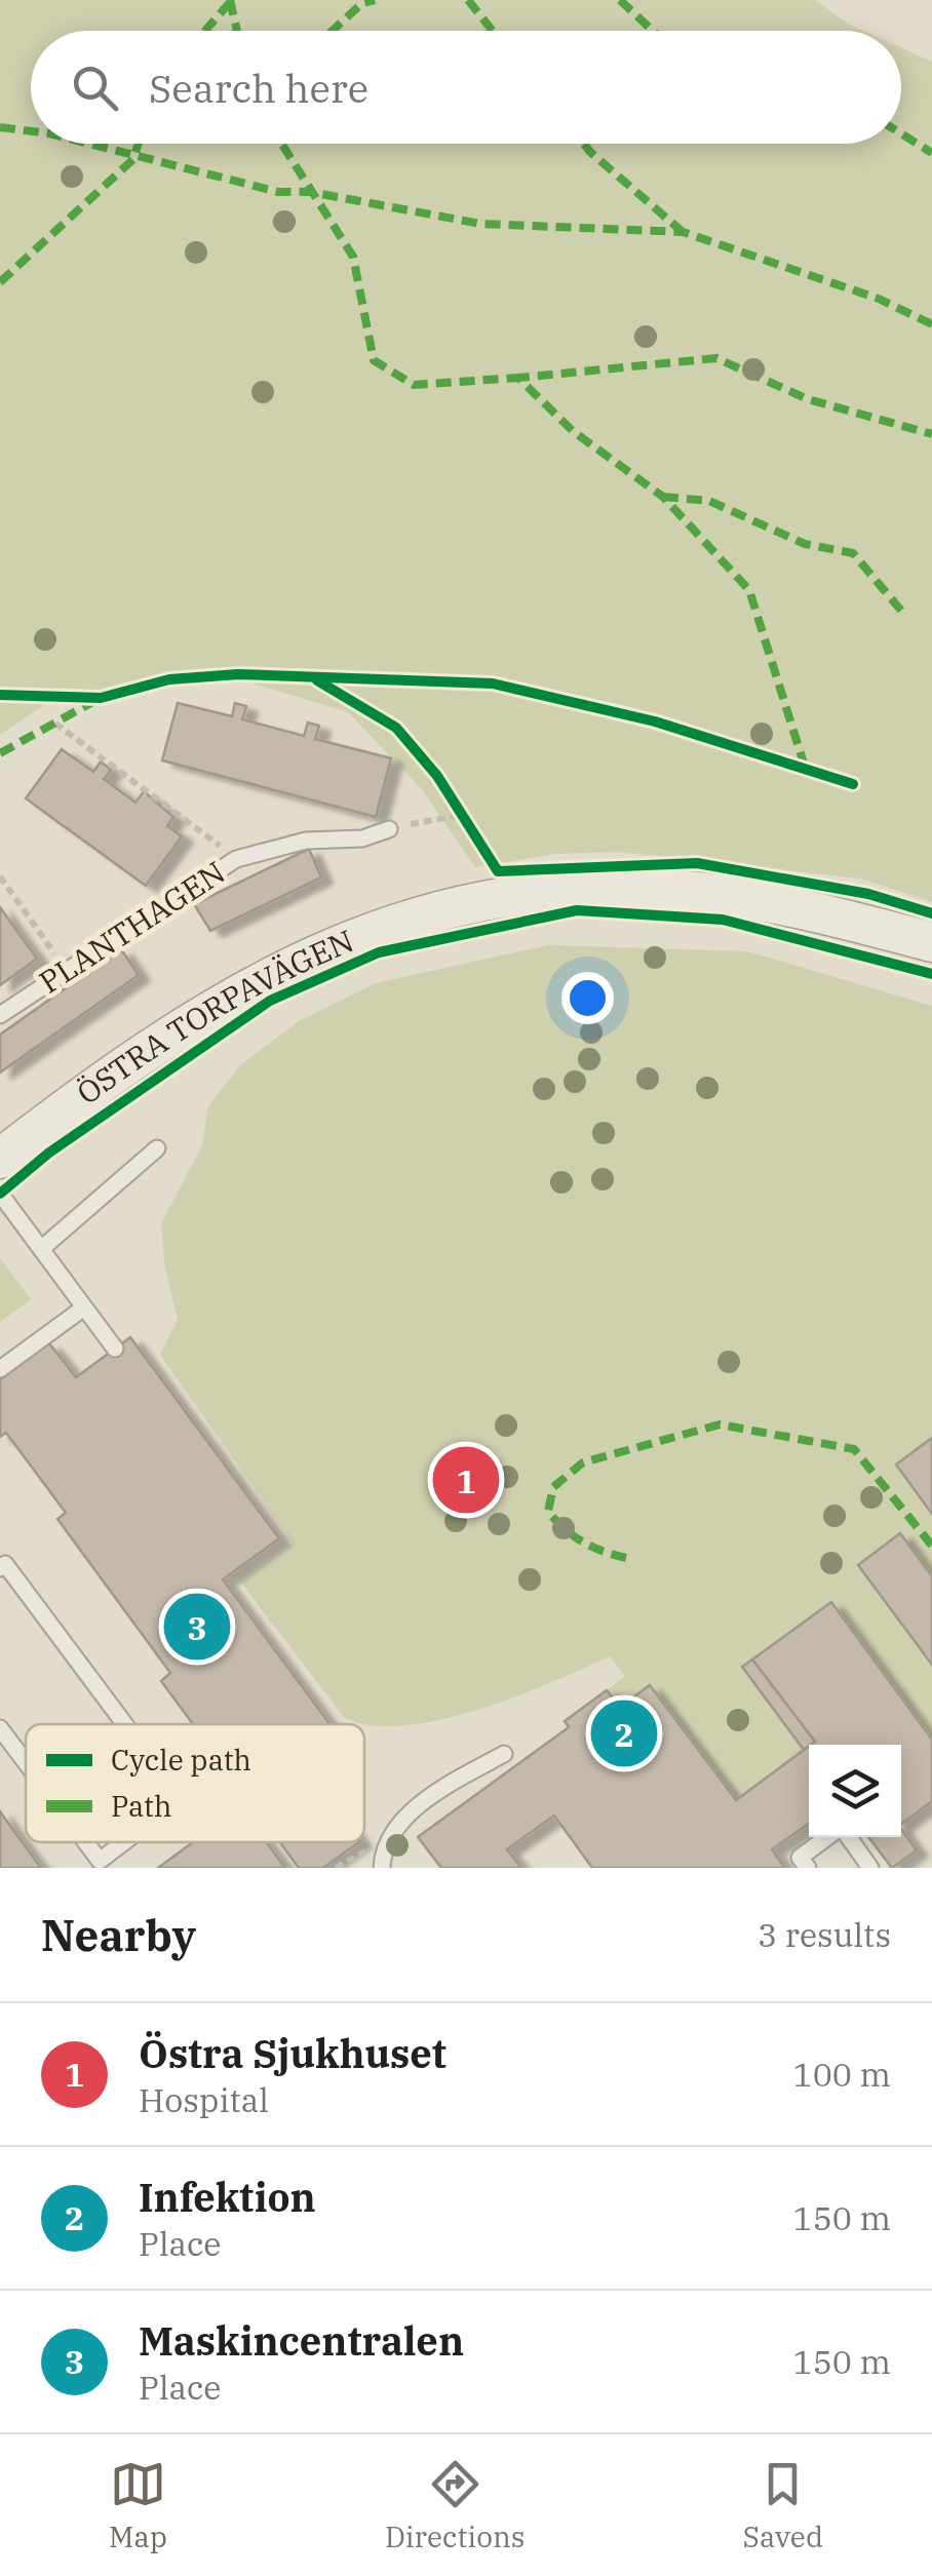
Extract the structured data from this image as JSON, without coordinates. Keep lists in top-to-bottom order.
{
  "streets": {
    "street": ["ÖSTRA TORPAVÄGEN"],
    "lane": ["PLANTHAGEN"]
  },
  "legend": ["Cycle path", "Path"],
  "page": {
    "search": "Search here",
    "pins": ["1", "3", "2"],
    "heading": ["Nearby", "3 results"],
    "list": [
      {
        "mark": "1",
        "name": "Östra Sjukhuset",
        "note": "Hospital",
        "value": "100 m"
      },
      {
        "mark": "2",
        "name": "Infektion",
        "note": "Place",
        "value": "150 m"
      },
      {
        "mark": "3",
        "name": "Maskincentralen",
        "note": "Place",
        "value": "150 m"
      }
    ],
    "nav": ["Map", "Directions", "Saved"]
  }
}
